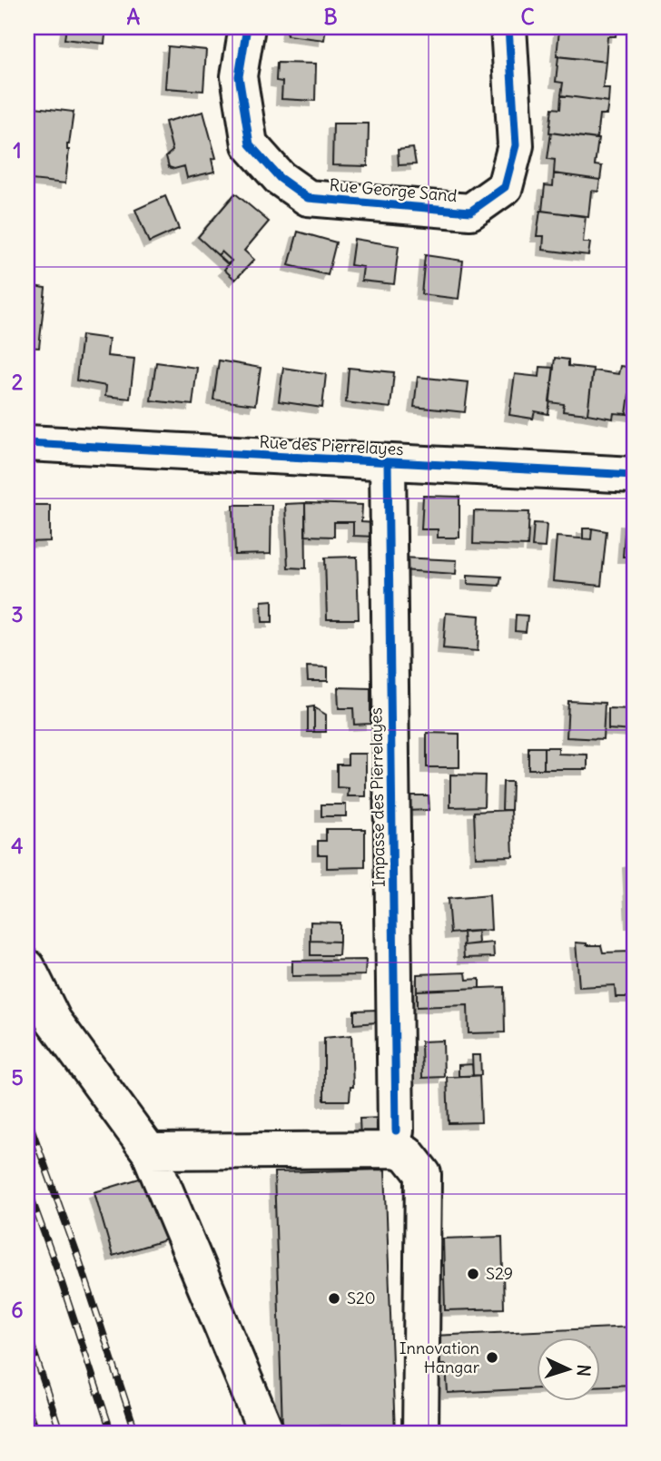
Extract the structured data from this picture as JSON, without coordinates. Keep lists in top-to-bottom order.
{
  "streets": {
    "street": ["Rue George Sand", "Rue des Pierrelayes", "Impasse des Pierrelayes"]
  },
  "crossings": [
    ["Rue des Pierrelayes", "Impasse des Pierrelayes"]
  ],
  "places": ["S29", "S20", "Innovation Hangar"],
  "north": "right",
  "grid": {
    "columns": ["A", "B", "C"],
    "rows": [
      "1",
      "2",
      "3",
      "4",
      "5",
      "6"
    ]
  }
}
